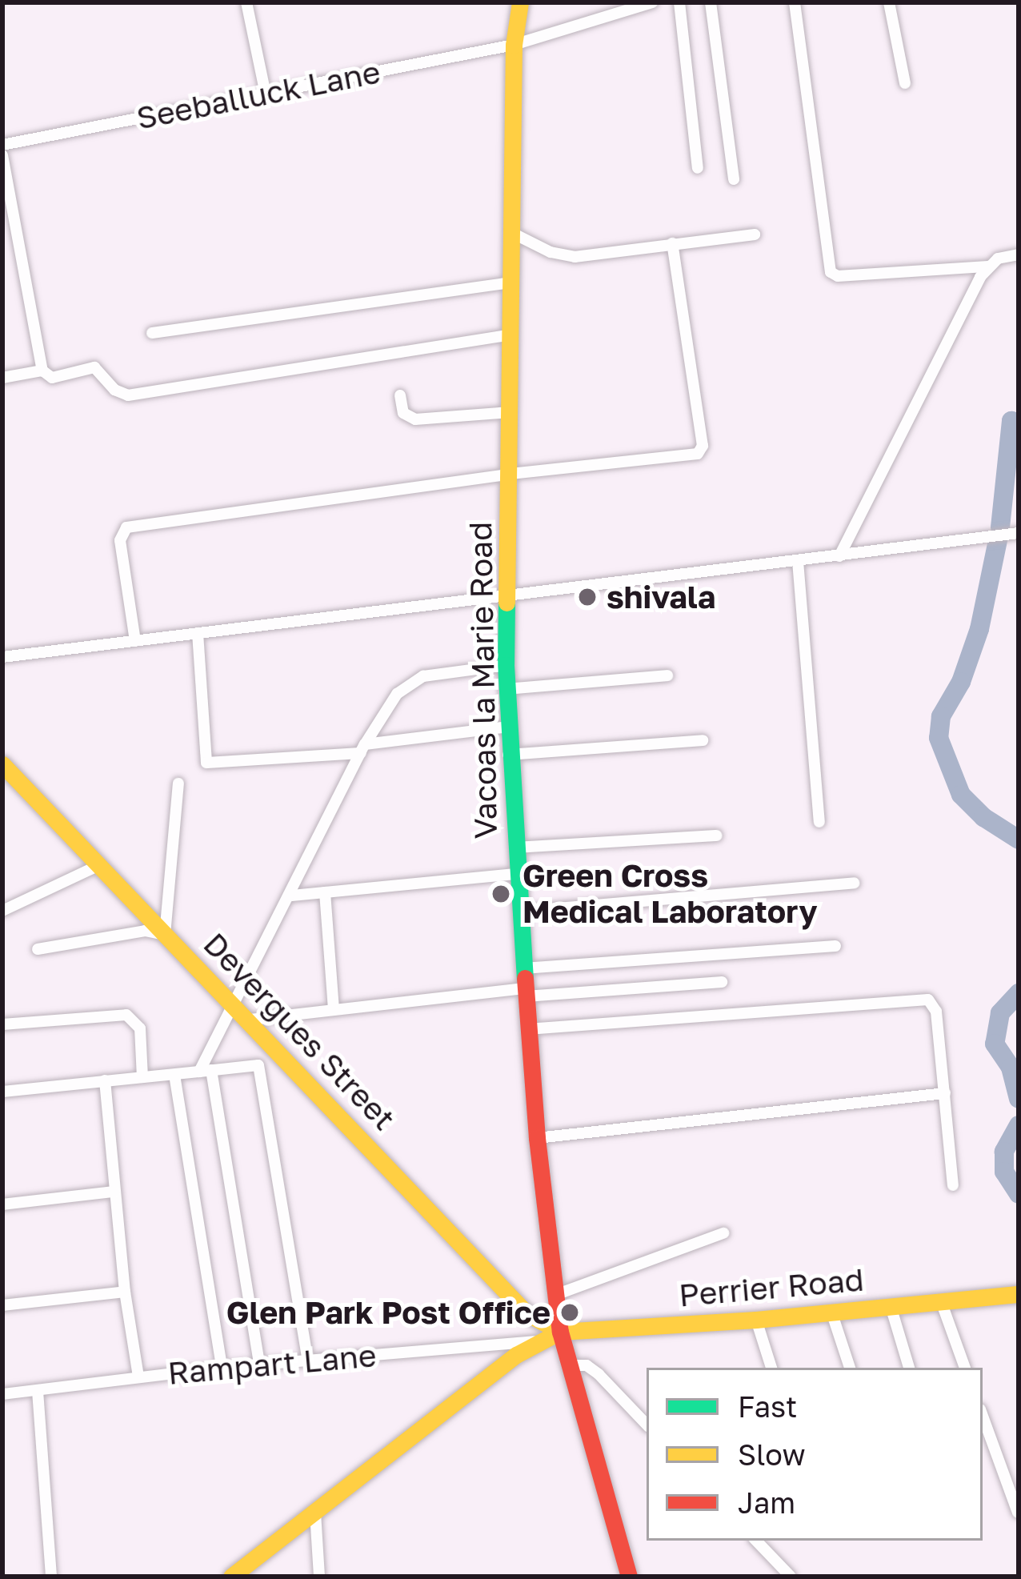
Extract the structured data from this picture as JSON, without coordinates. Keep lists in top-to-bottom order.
{
  "streets": {
    "main road": ["Vacoas la Marie Road", "Devergues Street", "Perrier Road"],
    "street": ["Seeballuck Lane", "Rampart Lane"]
  },
  "crossings": [
    ["Seeballuck Lane", "Vacoas la Marie Road"],
    ["Vacoas la Marie Road", "Devergues Street"],
    ["Vacoas la Marie Road", "Perrier Road"],
    ["Devergues Street", "Perrier Road"]
  ],
  "places": ["shivala", "Green Cross Medical Laboratory", "Glen Park Post Office"],
  "legend": ["Fast", "Slow", "Jam"]
}
